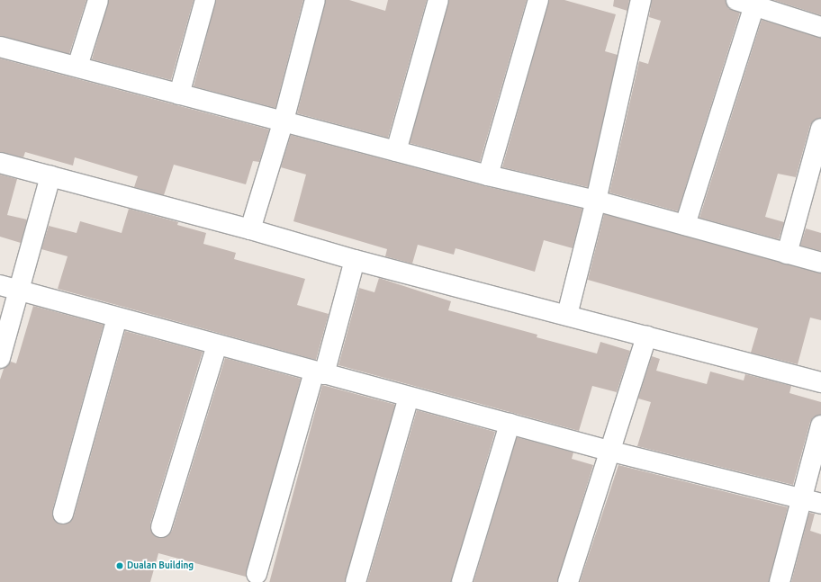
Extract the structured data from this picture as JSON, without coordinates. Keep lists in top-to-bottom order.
{
  "places": ["Dualan Building"]
}
